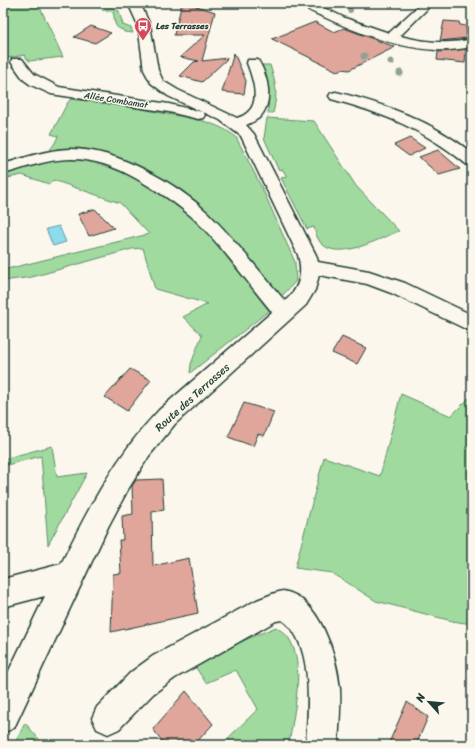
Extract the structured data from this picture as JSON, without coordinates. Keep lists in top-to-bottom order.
{
  "streets": {
    "street": ["Allée Combamat", "Route des Terrasses"]
  },
  "crossings": [
    ["Allée Combamat", "Route des Terrasses"]
  ],
  "places": {
    "bus stop": ["Les Terrasses"]
  },
  "north": "top left"
}
